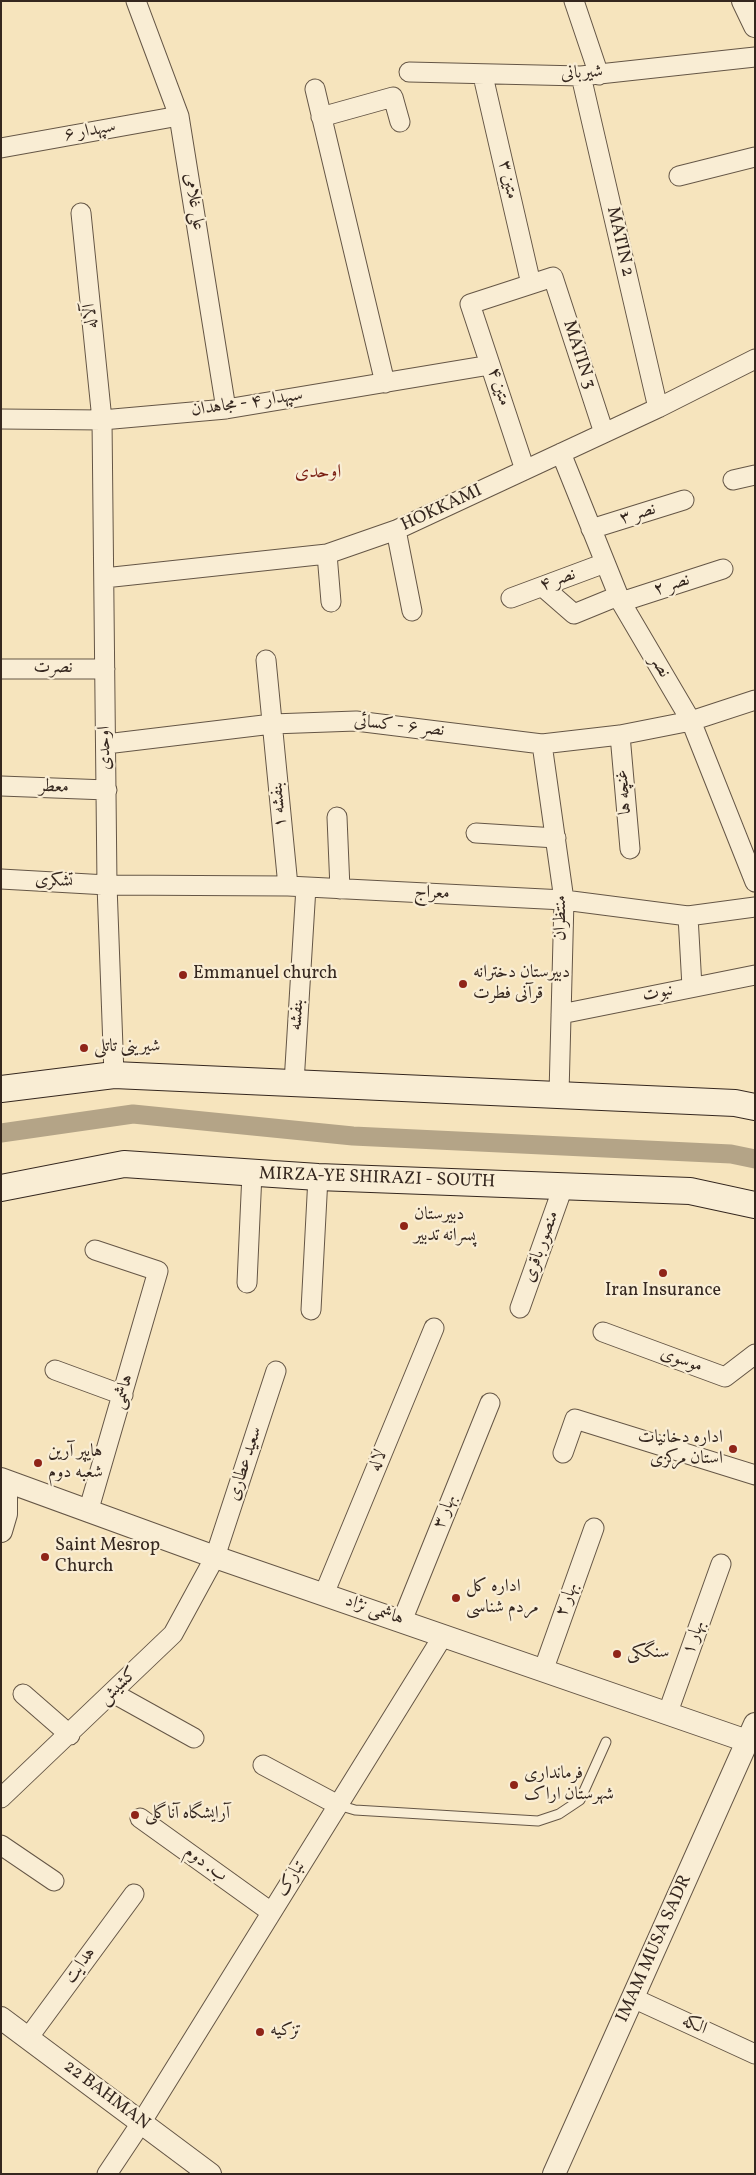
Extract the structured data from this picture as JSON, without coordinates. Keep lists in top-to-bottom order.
{
  "streets": {
    "main road": ["MIRZA-YE SHIRAZI - SOUTH"],
    "street": [
      "شیربانی",
      "سپهدار ۶",
      "متین ۳",
      "علی غلامی",
      "MATIN 2",
      "آلاله",
      "MATIN 3",
      "متین ۴",
      "سپهدار ۴ - مجاهدان",
      "HOKKAMI",
      "نصر ۳",
      "نصر ۴",
      "نصر ۲",
      "نصر",
      "نصرت",
      "نصر ۶ - کسائی",
      "اوحدی",
      "معطر",
      "غنچه ها",
      "بنفشه ۱",
      "تشکری",
      "معراج",
      "منتظران",
      "نبوت",
      "بنفشه",
      "منصور باقری",
      "موسوی",
      "هاشمی",
      "لاله",
      "سعید عطاری",
      "بهار ۳",
      "بهار ۲",
      "هاشمی نژاد",
      "بهار ۱",
      "کشیش",
      "ب. دوم",
      "تبارک",
      "IMAM MUSA SADR",
      "هدایت",
      "الکه",
      "22 BAHMAN"
    ]
  },
  "crossings": [
    ["شیربانی", "متین ۳"],
    ["شیربانی", "MATIN 2"],
    ["سپهدار ۶", "علی غلامی"],
    ["متین ۳", "MATIN 3"],
    ["متین ۳", "متین ۴"],
    ["علی غلامی", "سپهدار ۴ - مجاهدان"],
    ["MATIN 2", "HOKKAMI"],
    ["آلاله", "سپهدار ۴ - مجاهدان"],
    ["آلاله", "اوحدی"],
    ["MATIN 3", "متین ۴"],
    ["MATIN 3", "HOKKAMI"],
    ["متین ۴", "سپهدار ۴ - مجاهدان"],
    ["متین ۴", "HOKKAMI"],
    ["سپهدار ۴ - مجاهدان", "اوحدی"],
    ["HOKKAMI", "نصر"],
    ["HOKKAMI", "اوحدی"],
    ["نصر ۳", "نصر"],
    ["نصر ۴", "نصر ۲"],
    ["نصر ۴", "نصر"],
    ["نصر ۲", "نصر"],
    ["نصر", "نصر ۶ - کسائی"],
    ["نصرت", "اوحدی"],
    ["نصر ۶ - کسائی", "اوحدی"],
    ["نصر ۶ - کسائی", "غنچه ها"],
    ["نصر ۶ - کسائی", "بنفشه ۱"],
    ["نصر ۶ - کسائی", "منتظران"],
    ["اوحدی", "معطر"],
    ["اوحدی", "تشکری"],
    ["اوحدی", "معراج"],
    ["بنفشه ۱", "معراج"],
    ["تشکری", "معراج"],
    ["معراج", "منتظران"],
    ["معراج", "بنفشه"],
    ["منتظران", "نبوت"],
    ["MIRZA-YE SHIRAZI - SOUTH", "منصور باقری"],
    ["هاشمی", "هاشمی نژاد"],
    ["لاله", "هاشمی نژاد"],
    ["سعید عطاری", "هاشمی نژاد"],
    ["سعید عطاری", "کشیش"],
    ["بهار ۳", "هاشمی نژاد"],
    ["بهار ۲", "هاشمی نژاد"],
    ["هاشمی نژاد", "بهار ۱"],
    ["هاشمی نژاد", "کشیش"],
    ["هاشمی نژاد", "تبارک"],
    ["هاشمی نژاد", "IMAM MUSA SADR"],
    ["ب. دوم", "تبارک"],
    ["تبارک", "22 BAHMAN"],
    ["IMAM MUSA SADR", "الکه"],
    ["هدایت", "22 BAHMAN"]
  ],
  "districts": ["اوحدی"],
  "places": [
    "Emmanuel church",
    "دبیرستان دخترانه قرآنی فطرت",
    "شیرینی تاتلی",
    "دبیرستان پسرانه تدبیر",
    "Iran Insurance",
    "اداره دخانیات استان مرکزی",
    "هایپر آرین شعبه دوم",
    "Saint Mesrop Church",
    "اداره کل مردم شناسی",
    "سنگکی",
    "فرمانداری شهرستان اراک",
    "آرایشگاه آناگلی",
    "تزکیه"
  ]
}
